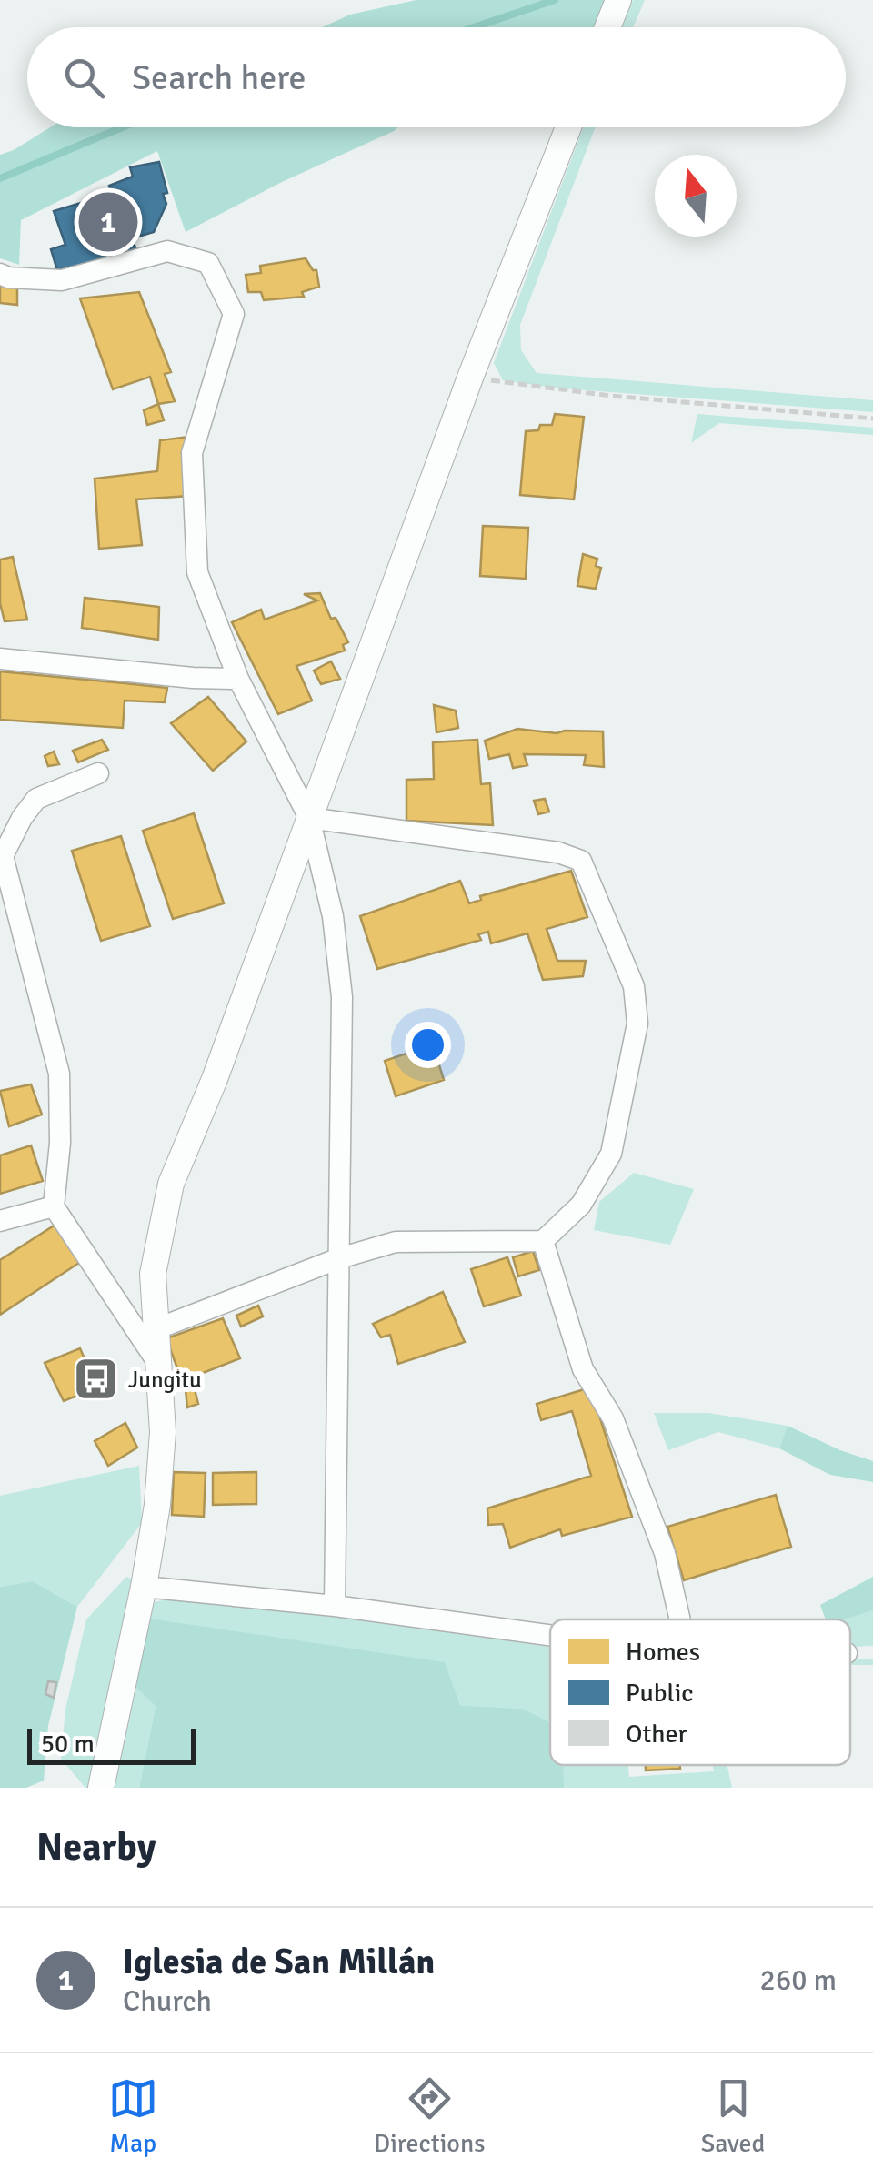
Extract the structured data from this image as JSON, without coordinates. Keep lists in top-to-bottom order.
{
  "places": {
    "bus stop": ["Jungitu"]
  },
  "legend": ["Homes", "Public", "Other"],
  "scale_bar": "50 m",
  "north": "top",
  "page": {
    "search": "Search here",
    "pins": "1",
    "scale": "50 m",
    "heading": "Nearby",
    "list": [
      {
        "mark": "1",
        "name": "Iglesia de San Millán",
        "note": "Church",
        "value": "260 m"
      }
    ],
    "nav": ["Map", "Directions", "Saved"]
  }
}
